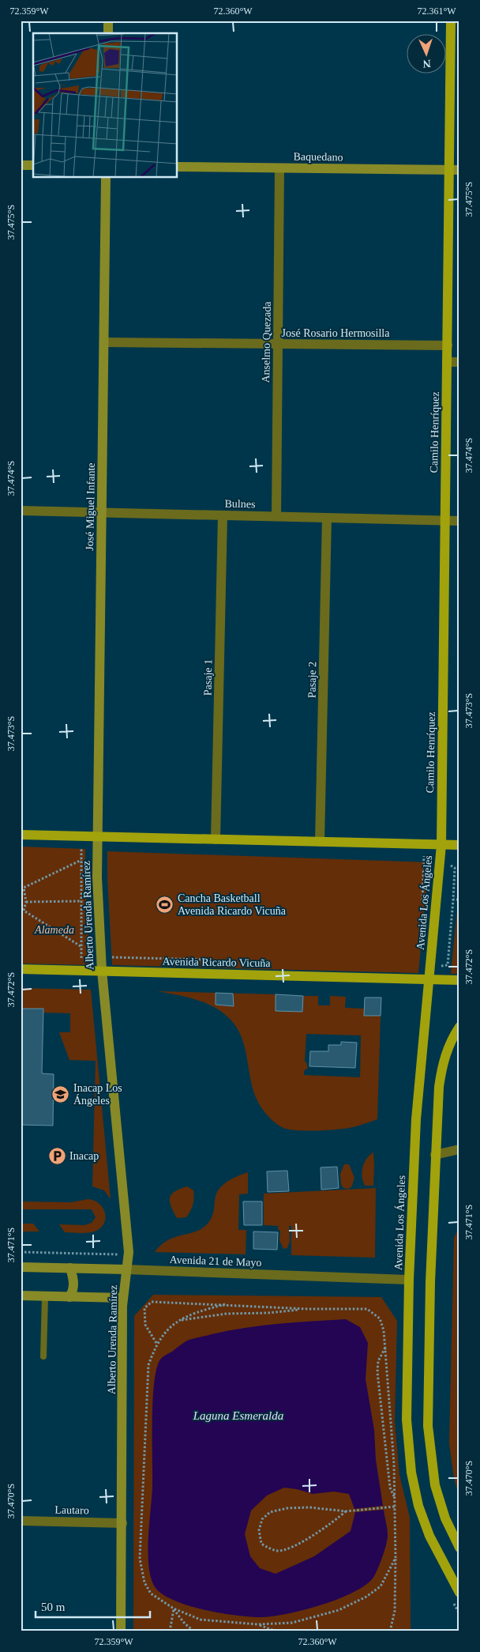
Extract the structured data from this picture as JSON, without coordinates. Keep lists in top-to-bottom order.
{
  "streets": {
    "main road": ["Camilo Henríquez", "Avenida Los Ángeles", "Avenida Ricardo Vicuña"],
    "street": [
      "Baquedano",
      "José Rosario Hermosilla",
      "Anselmo Quezada",
      "Bulnes",
      "José Miguel Infante",
      "Pasaje 1",
      "Pasaje 2",
      "Alberto Urenda Ramírez",
      "Avenida 21 de Mayo",
      "Lautaro"
    ]
  },
  "crossings": [
    ["Baquedano", "Anselmo Quezada"],
    ["Baquedano", "Camilo Henríquez"],
    ["José Rosario Hermosilla", "Anselmo Quezada"],
    ["José Rosario Hermosilla", "Camilo Henríquez"],
    ["José Rosario Hermosilla", "José Miguel Infante"],
    ["Anselmo Quezada", "Bulnes"],
    ["Camilo Henríquez", "Bulnes"],
    ["Camilo Henríquez", "Avenida Los Ángeles"],
    ["Bulnes", "José Miguel Infante"],
    ["Bulnes", "Pasaje 1"],
    ["Bulnes", "Pasaje 2"],
    ["José Miguel Infante", "Alberto Urenda Ramírez"],
    ["Avenida Los Ángeles", "Avenida Ricardo Vicuña"],
    ["Avenida Los Ángeles", "Avenida 21 de Mayo"],
    ["Alberto Urenda Ramírez", "Avenida Ricardo Vicuña"],
    ["Alberto Urenda Ramírez", "Avenida 21 de Mayo"],
    ["Alberto Urenda Ramírez", "Lautaro"]
  ],
  "water": ["Laguna Esmeralda"],
  "parks": ["Alameda"],
  "places": {
    "sports": ["Cancha Basketball Avenida Ricardo Vicuña"],
    "school or university": ["Inacap Los Ángeles"],
    "parking": ["Inacap"]
  },
  "scale_bar": "50 m",
  "north": "bottom",
  "coordinates": [
    "72.359°W",
    "72.360°W",
    "72.361°W",
    "37.475°S",
    "37.474°S",
    "37.473°S",
    "37.472°S",
    "37.471°S",
    "37.470°S"
  ]
}
